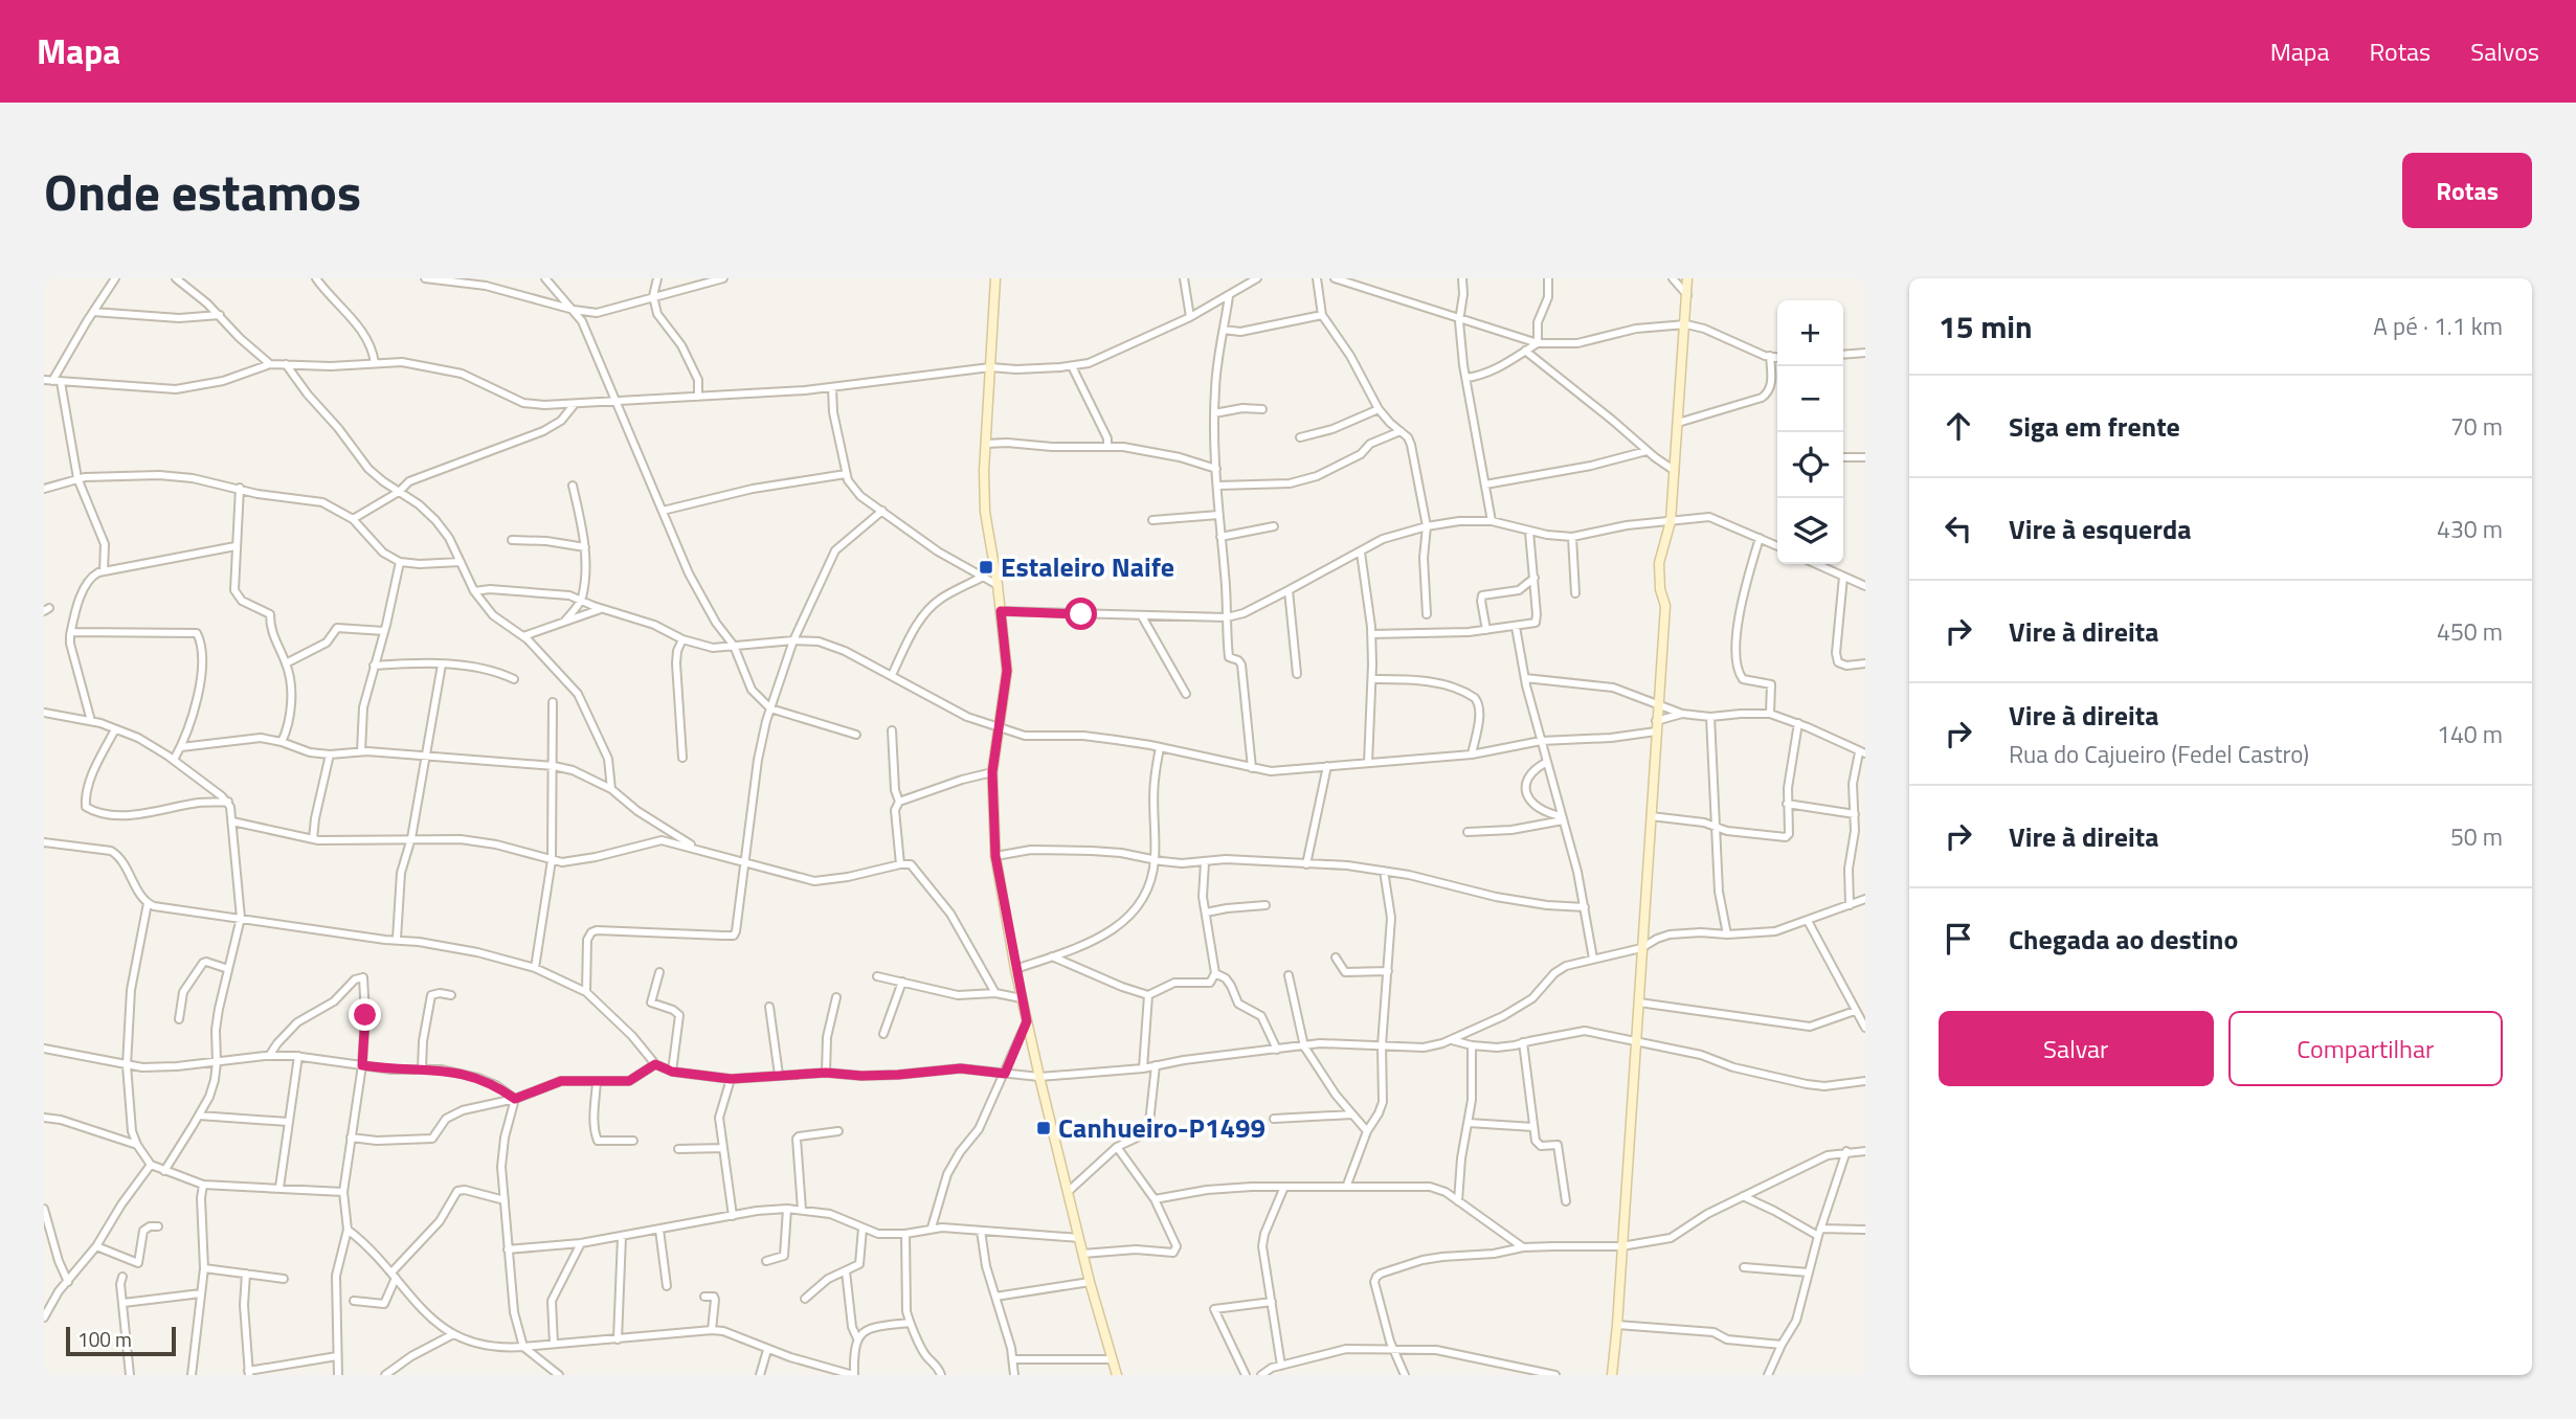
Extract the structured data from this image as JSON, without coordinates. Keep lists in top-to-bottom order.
{
  "places": {
    "transit": ["Estaleiro Naife", "Canhueiro-P1499"]
  },
  "scale_bar": "100 m",
  "page": {
    "header": "Mapa",
    "nav": ["Mapa", "Rotas", "Salvos"],
    "title": "Onde estamos",
    "buttons": [
      "Rotas",
      ["Salvar", "Compartilhar"]
    ],
    "heading": ["15 min", "A pé · 1.1 km"],
    "map_buttons": ["+", "−"],
    "list": [
      ["Siga em frente", "70 m"],
      ["Vire à esquerda", "430 m"],
      ["Vire à direita", "450 m"],
      ["Vire à direita", "Rua do Cajueiro (Fedel Castro)", "140 m"],
      ["Vire à direita", "50 m"],
      "Chegada ao destino"
    ],
    "scale": "100 m"
  }
}
